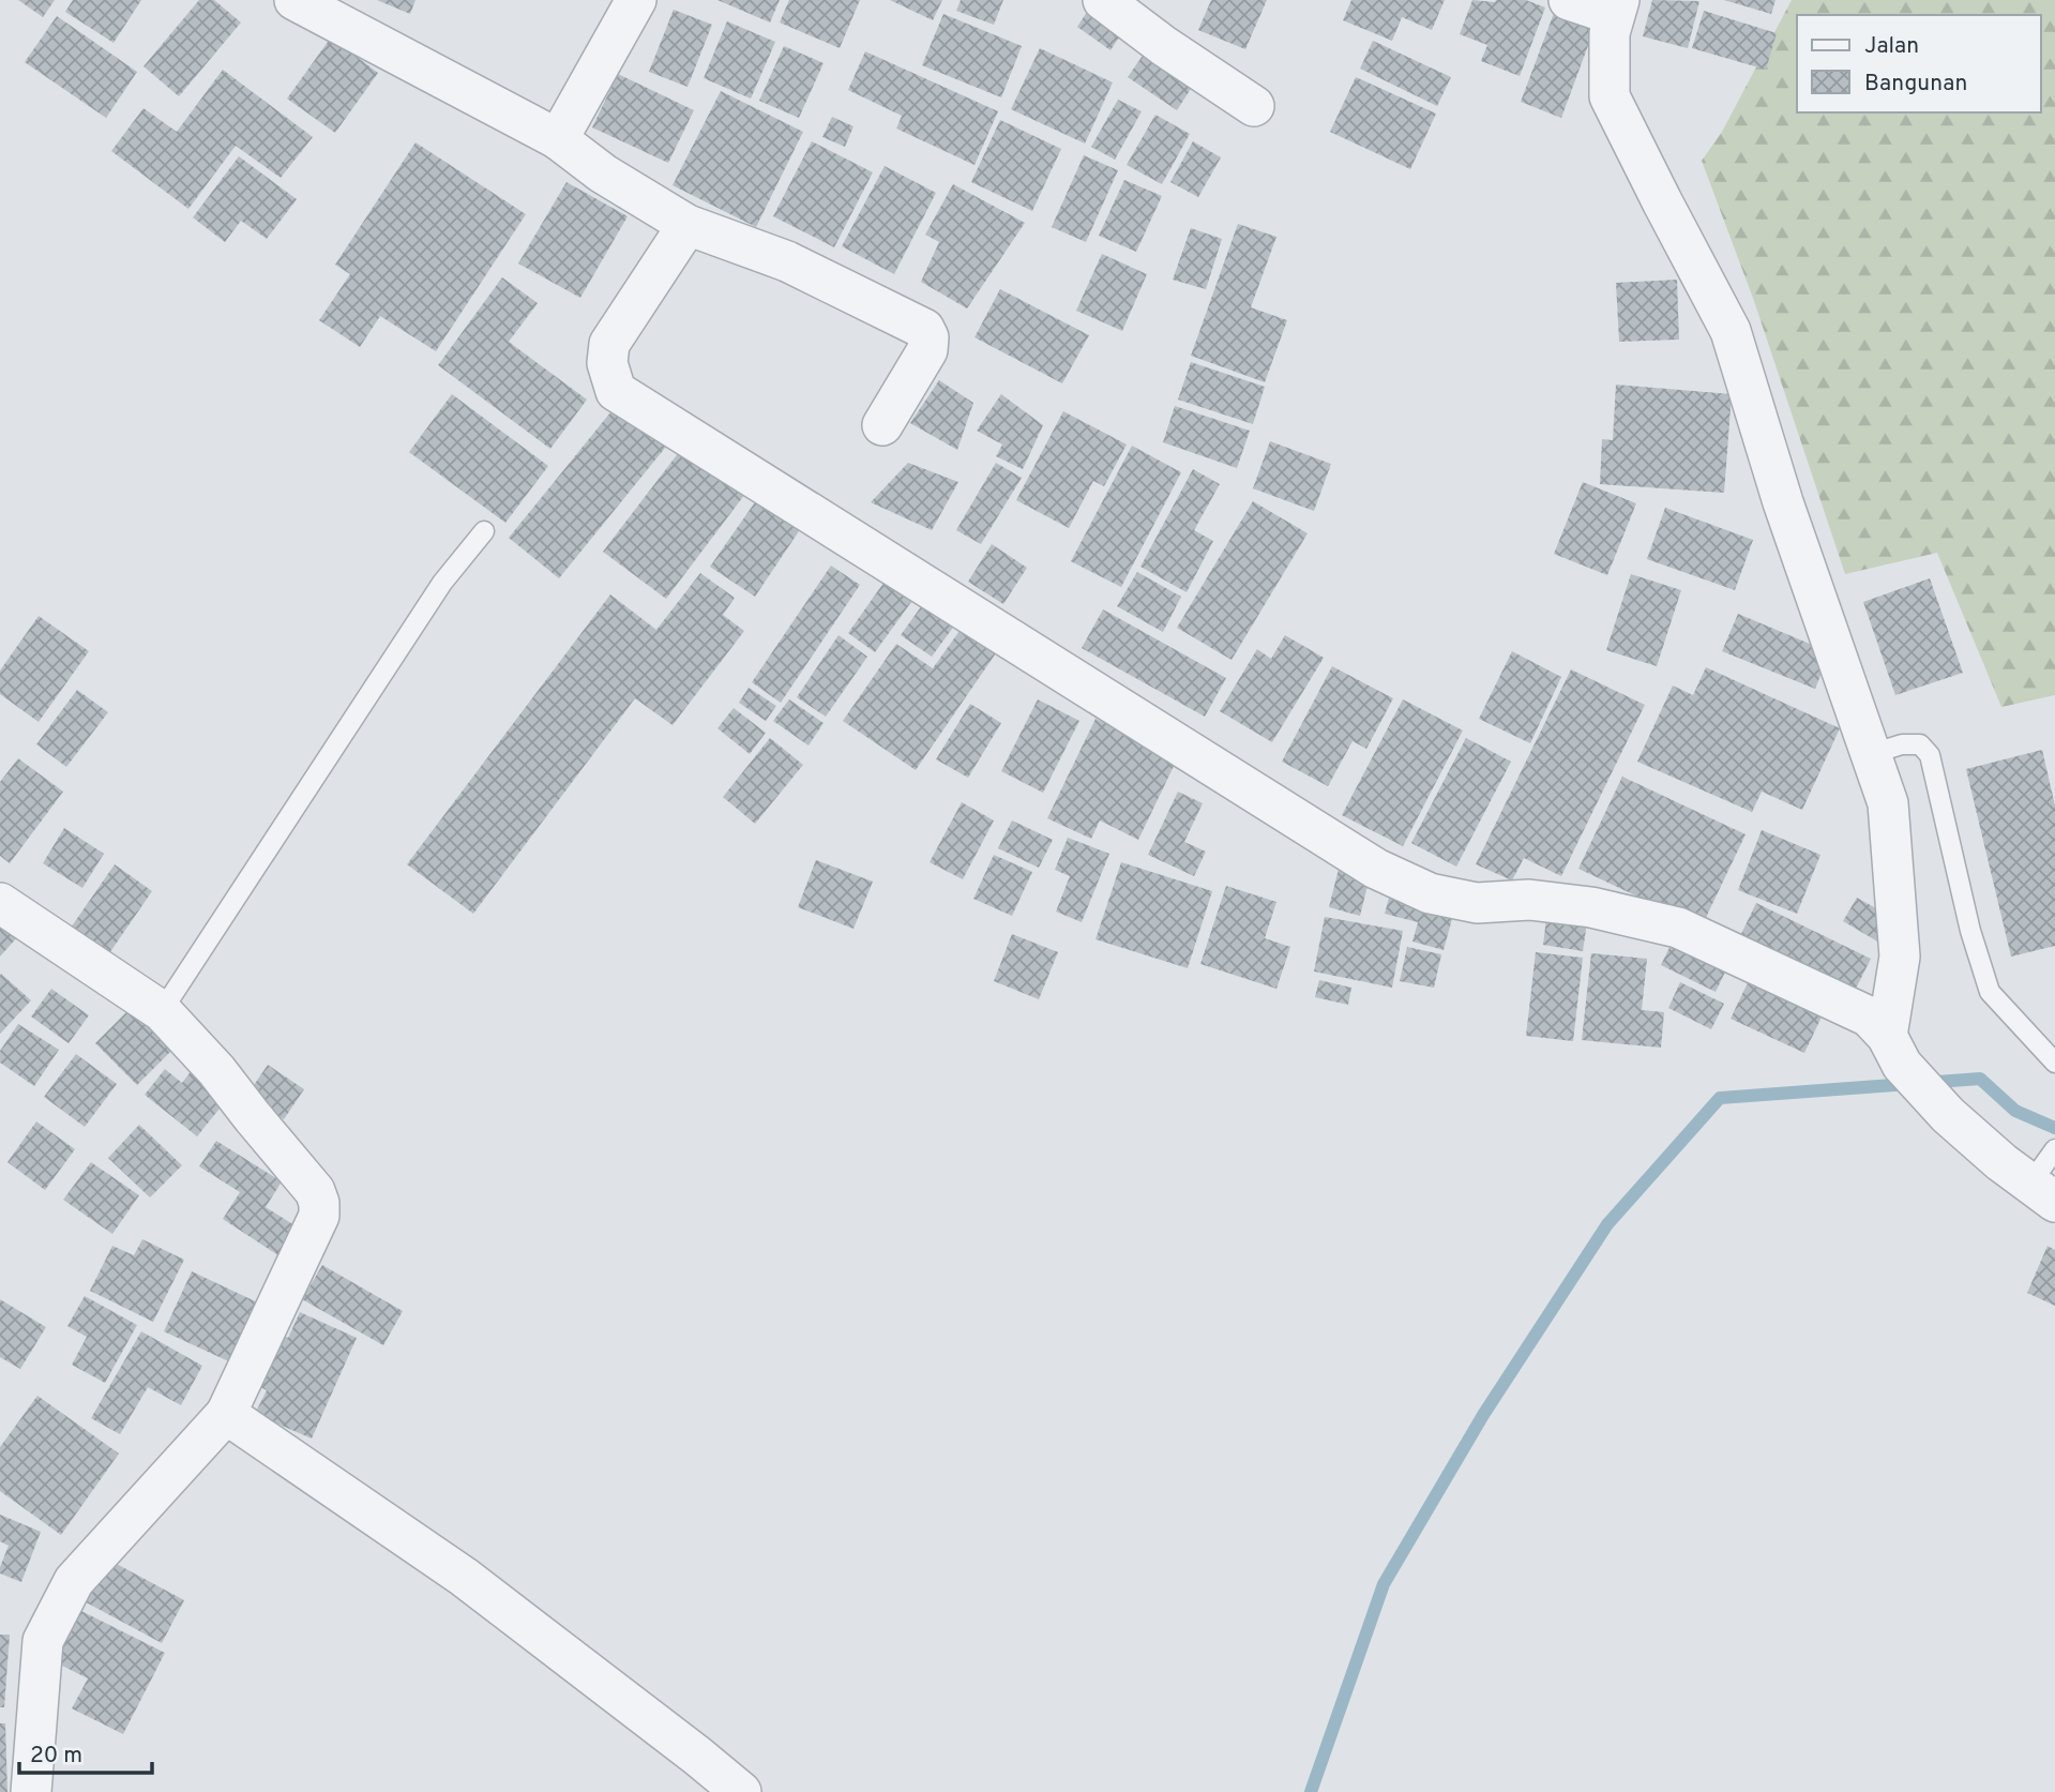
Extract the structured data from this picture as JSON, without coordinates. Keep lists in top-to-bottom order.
{
  "legend": ["Jalan", "Bangunan"],
  "scale_bar": "20 m"
}
